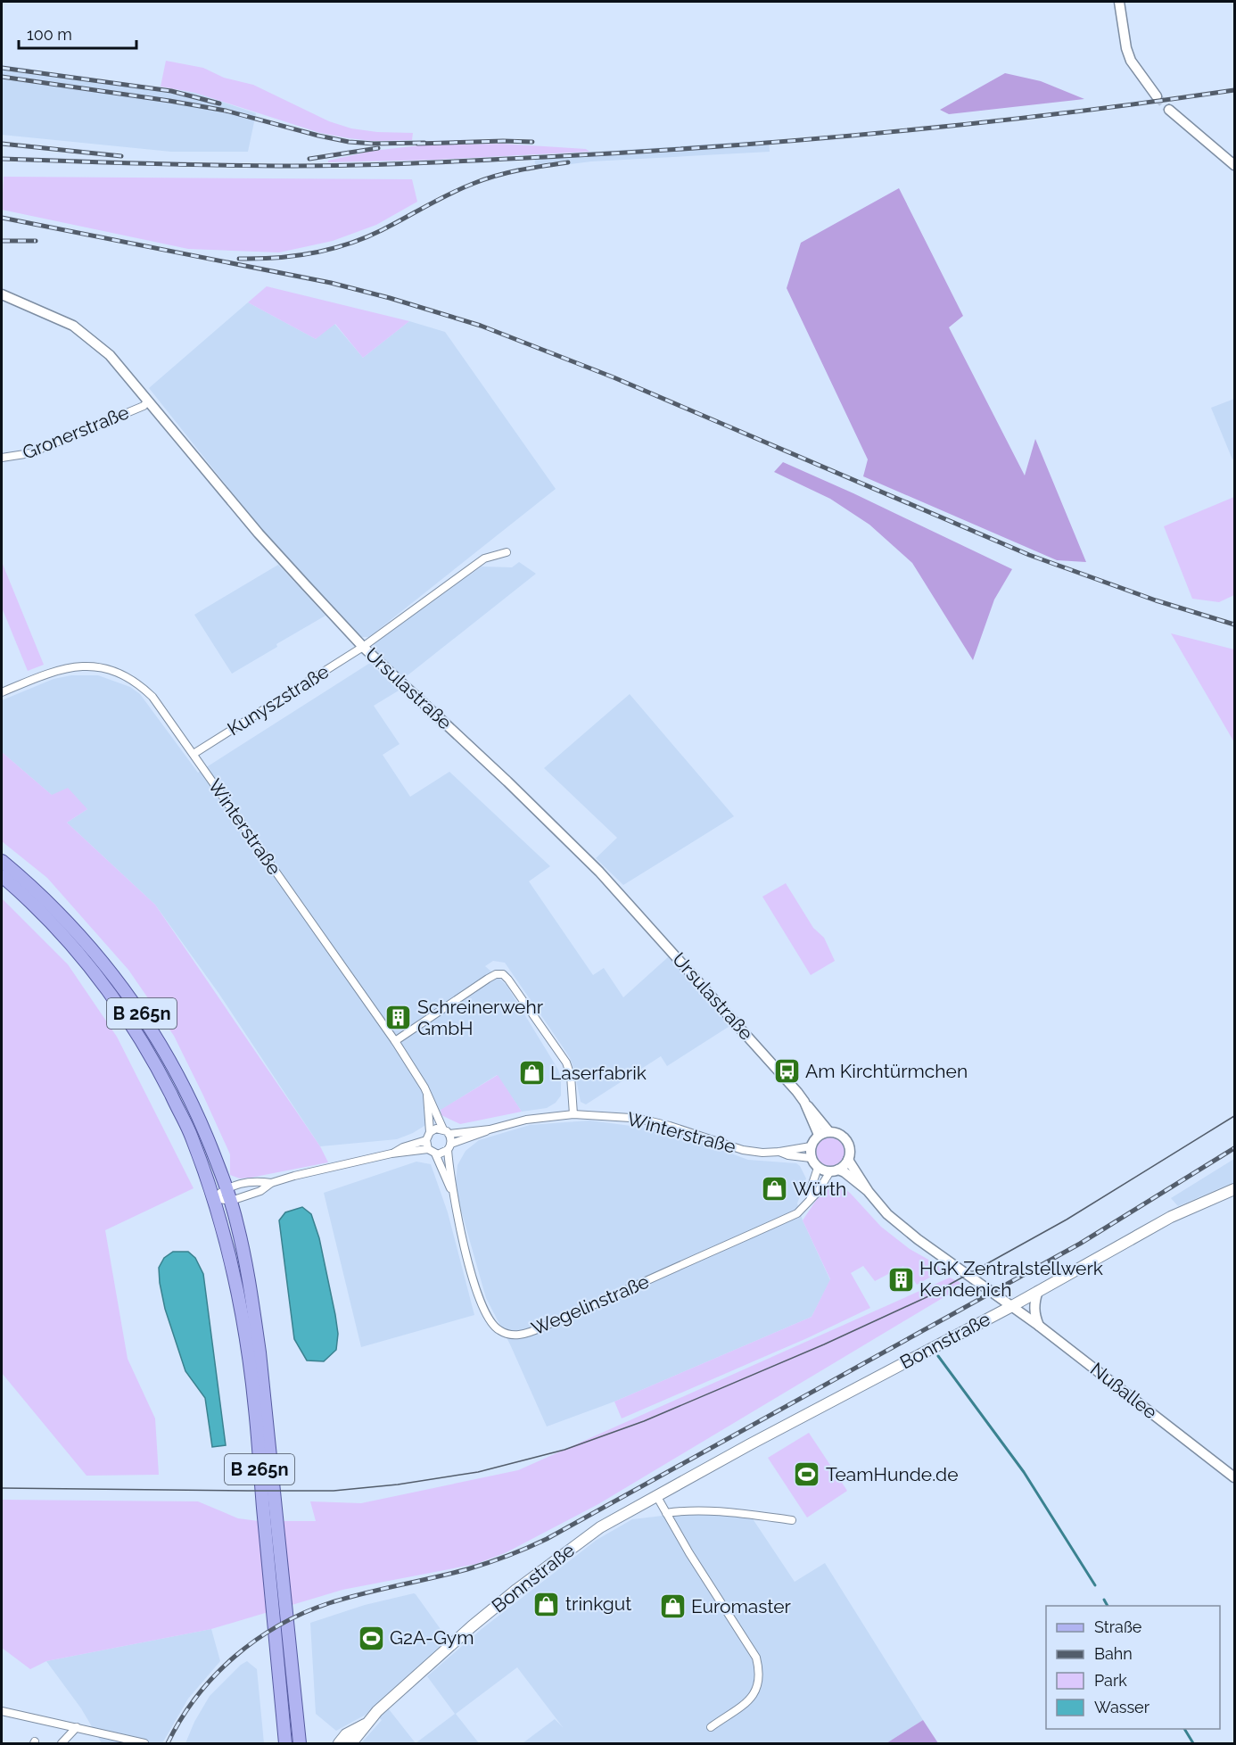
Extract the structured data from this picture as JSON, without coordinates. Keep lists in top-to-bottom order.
{
  "streets": {
    "main road": ["B 265n", "Bonnstraße"],
    "street": [
      "Gronerstraße",
      "Ursulastraße",
      "Kunyszstraße",
      "Winterstraße",
      "Wegelinstraße",
      "Nußallee"
    ]
  },
  "crossings": [
    ["Gronerstraße", "Ursulastraße"],
    ["Ursulastraße", "Kunyszstraße"],
    ["Ursulastraße", "Winterstraße"],
    ["Ursulastraße", "Wegelinstraße"],
    ["Ursulastraße", "Bonnstraße"],
    ["Ursulastraße", "Nußallee"],
    ["Kunyszstraße", "Winterstraße"],
    ["Winterstraße", "Wegelinstraße"],
    ["Bonnstraße", "Nußallee"]
  ],
  "places": {
    "building": ["Schreinerwehr GmbH", "HGK Zentralstellwerk Kendenich"],
    "bus stop": ["Am Kirchtürmchen"],
    "shop": [
      "Laserfabrik",
      "Würth",
      "trinkgut",
      "Euromaster"
    ],
    "sports": ["TeamHunde.de", "G2A-Gym"]
  },
  "legend": [
    "Straße",
    "Bahn",
    "Park",
    "Wasser"
  ],
  "scale_bar": "100 m"
}
